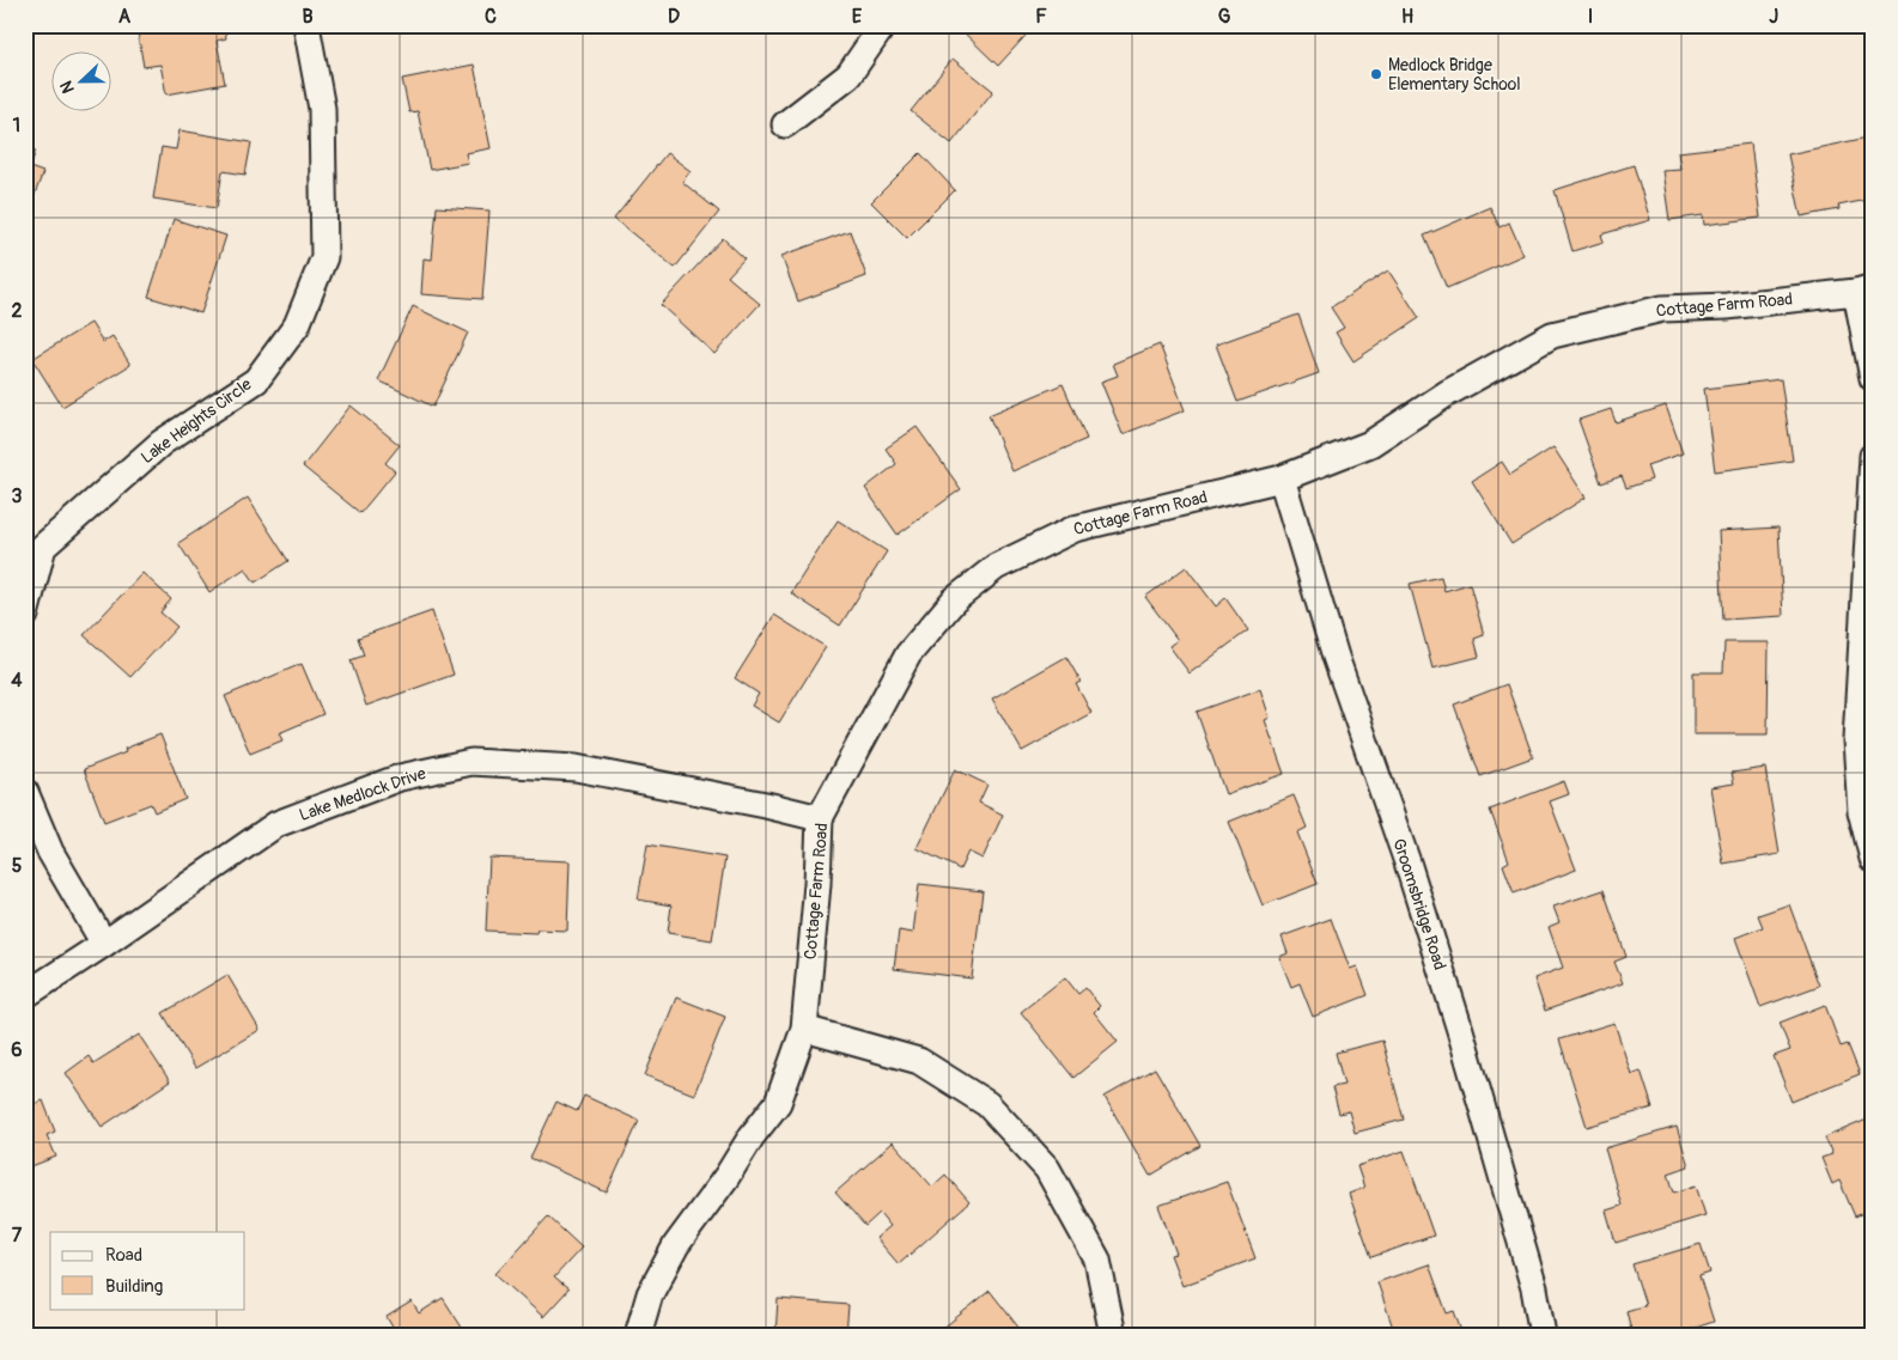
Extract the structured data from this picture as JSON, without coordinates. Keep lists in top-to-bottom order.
{
  "streets": {
    "street": [
      "Cottage Farm Road",
      "Lake Heights Circle",
      "Lake Medlock Drive",
      "Groomsbridge Road"
    ]
  },
  "crossings": [
    ["Cottage Farm Road", "Lake Medlock Drive"],
    ["Cottage Farm Road", "Groomsbridge Road"]
  ],
  "places": ["Medlock Bridge Elementary School"],
  "legend": ["Road", "Building"],
  "north": "left",
  "grid": {
    "columns": [
      "A",
      "B",
      "C",
      "D",
      "E",
      "F",
      "G",
      "H",
      "I",
      "J"
    ],
    "rows": [
      "1",
      "2",
      "3",
      "4",
      "5",
      "6",
      "7"
    ]
  }
}
